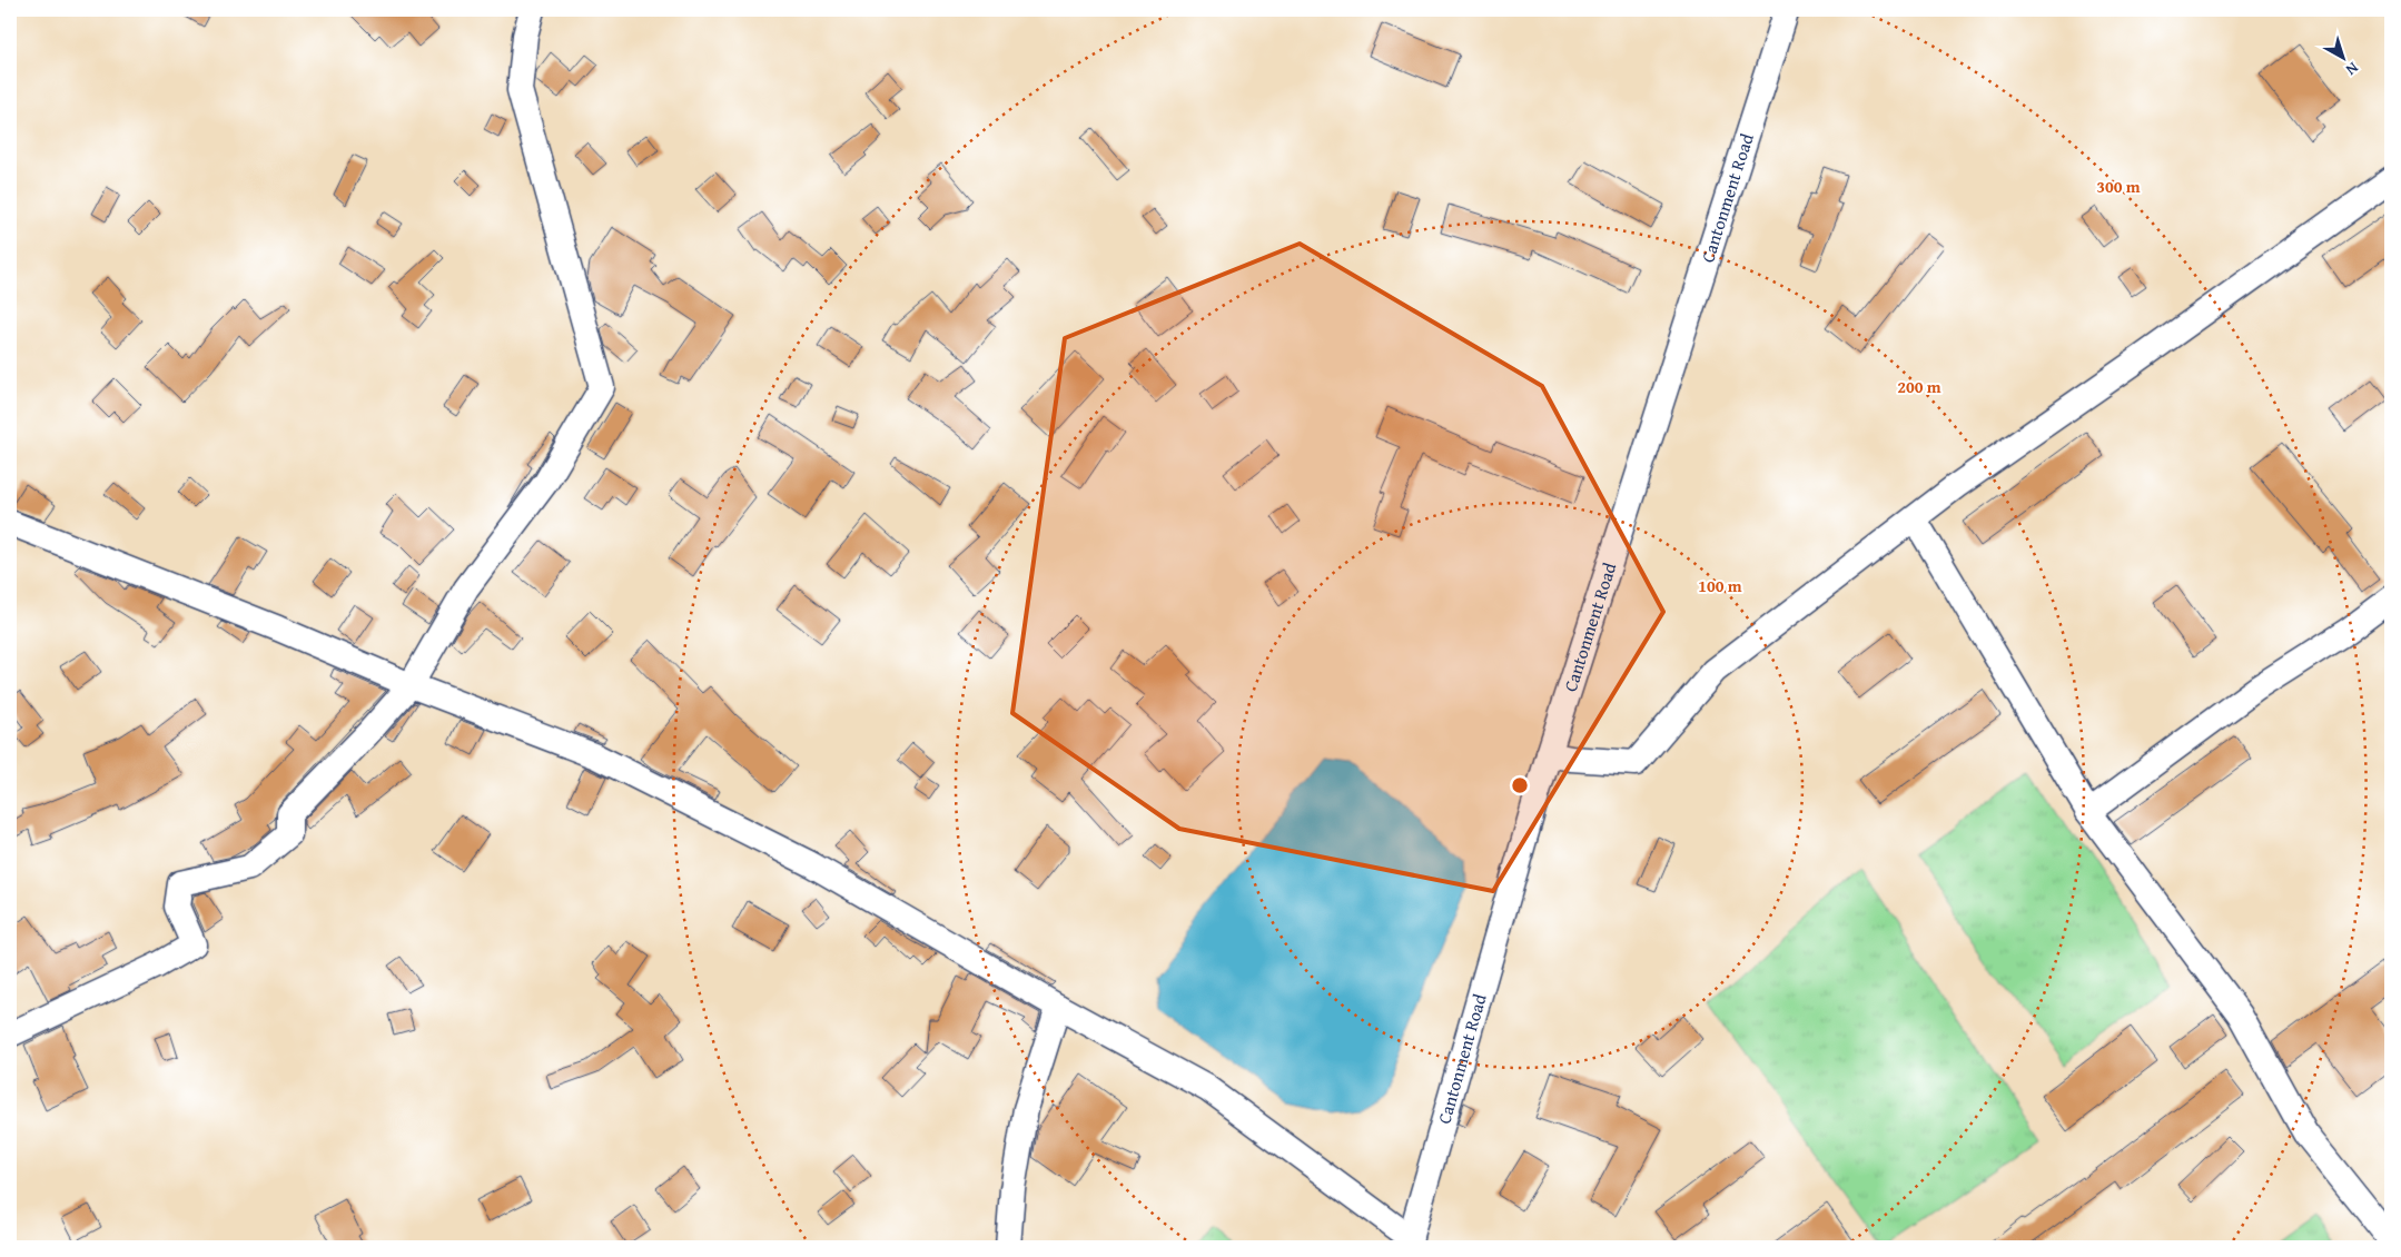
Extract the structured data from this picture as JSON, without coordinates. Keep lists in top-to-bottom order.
{
  "streets": {
    "street": ["Cantonment Road"]
  },
  "north": "bottom right",
  "rings": ["300 m", "200 m", "100 m"]
}
